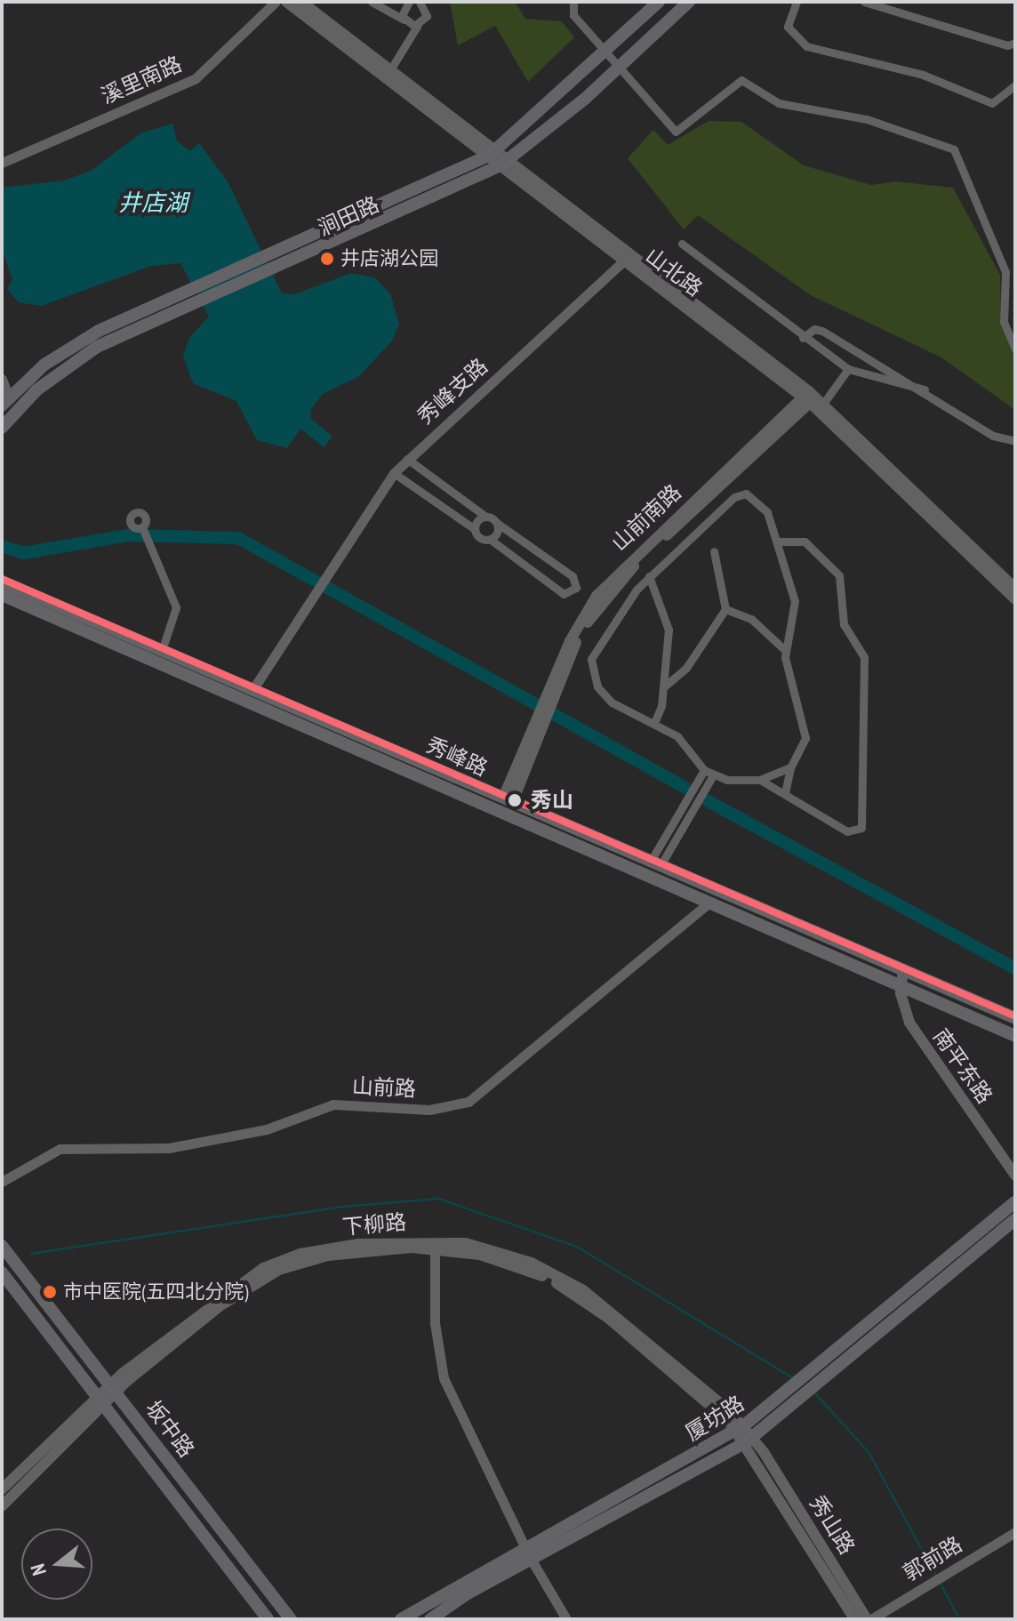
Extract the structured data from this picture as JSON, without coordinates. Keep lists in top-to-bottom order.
{
  "streets": {
    "main road": [
      "涧田路",
      "山北路",
      "山前南路",
      "秀峰路",
      "南平东路",
      "下柳路",
      "厦坊路",
      "坂中路",
      "秀山路"
    ],
    "street": [
      "溪里南路",
      "秀峰支路",
      "山前路",
      "郭前路"
    ]
  },
  "crossings": [
    ["涧田路", "山北路"],
    ["山北路", "秀峰支路"],
    ["山北路", "山前南路"],
    ["秀峰支路", "秀峰路"],
    ["山前南路", "秀峰路"],
    ["秀峰路", "南平东路"],
    ["秀峰路", "山前路"],
    ["下柳路", "厦坊路"],
    ["下柳路", "坂中路"],
    ["下柳路", "秀山路"],
    ["秀山路", "郭前路"]
  ],
  "water": ["井店湖"],
  "places": ["井店湖公园", "秀山", "市中医院(五四北分院)"],
  "north": "left"
}
